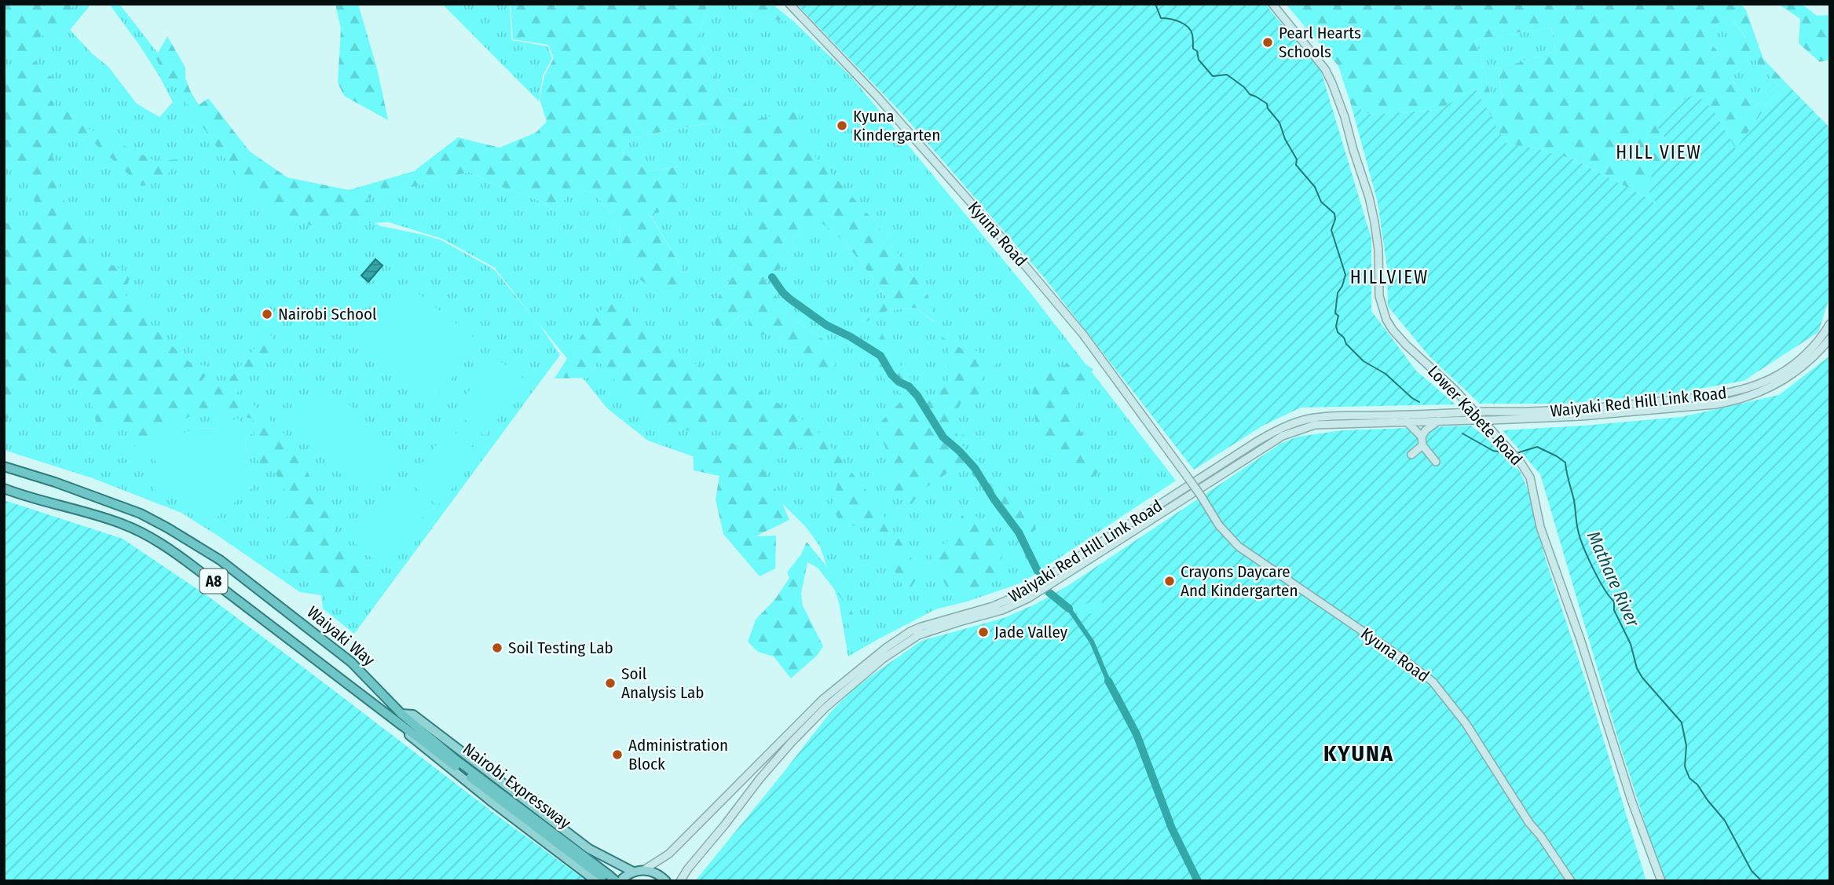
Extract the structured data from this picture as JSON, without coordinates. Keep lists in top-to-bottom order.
{
  "streets": {
    "highway": ["A8", "Waiyaki Way", "Nairobi Expressway"],
    "main road": ["Kyuna Road", "Waiyaki Red Hill Link Road", "Lower Kabete Road"]
  },
  "crossings": [
    ["Waiyaki Way", "Nairobi Expressway"]
  ],
  "districts": ["HILL VIEW", "HILLVIEW", "KYUNA"],
  "water": ["Mathare River"],
  "places": [
    "Pearl Hearts Schools",
    "Kyuna Kindergarten",
    "Nairobi School",
    "Crayons Daycare And Kindergarten",
    "Jade Valley",
    "Soil Testing Lab",
    "Soil Analysis Lab",
    "Administration Block"
  ]
}
